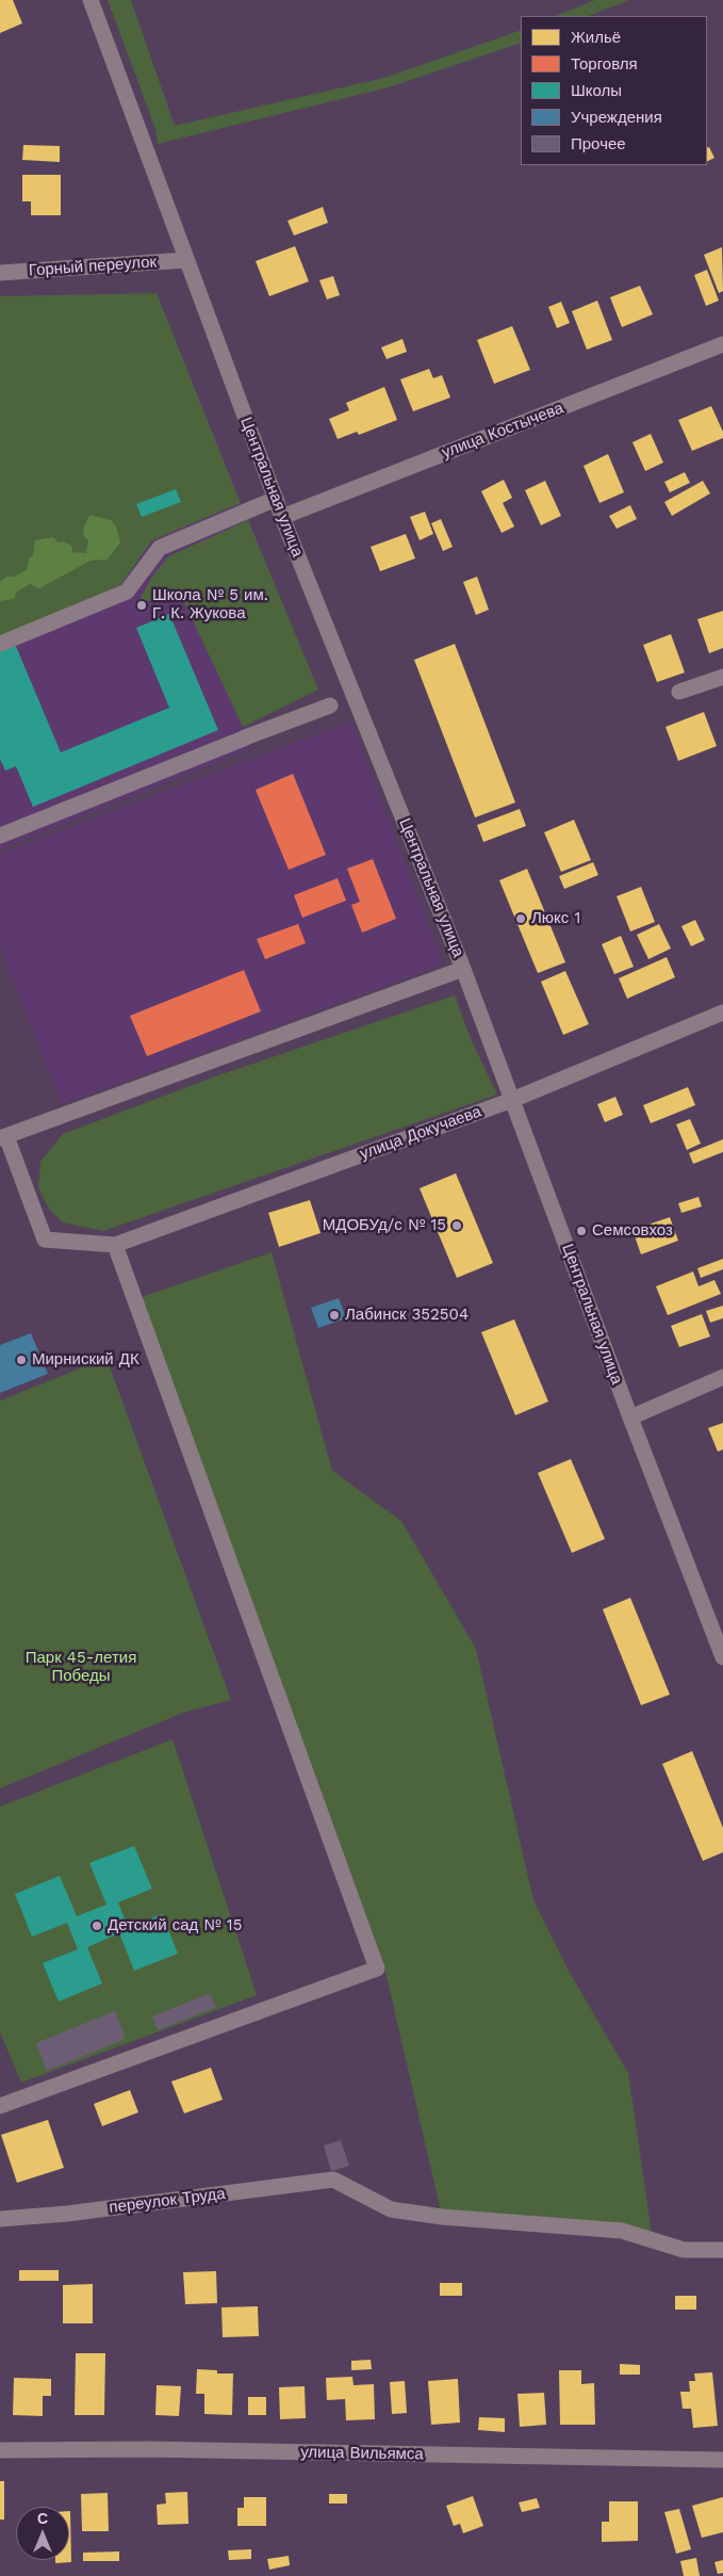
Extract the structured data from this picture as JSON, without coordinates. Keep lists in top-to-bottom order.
{
  "streets": {
    "street": [
      "Горный переулок",
      "улица Костычева",
      "Центральная улица",
      "улица Докучаева",
      "переулок Труда",
      "улица Вильямса"
    ]
  },
  "crossings": [
    ["Горный переулок", "Центральная улица"],
    ["улица Костычева", "Центральная улица"],
    ["Центральная улица", "улица Докучаева"]
  ],
  "parks": ["Парк 45-летия Победы"],
  "places": [
    "Школа № 5 им. Г. К. Жукова",
    "Люкс 1",
    "МДОБУд/с № 15",
    "Семсовхоз",
    "Лабинск 352504",
    "Мирниский ДК",
    "Детский сад № 15"
  ],
  "legend": [
    "Жильё",
    "Торговля",
    "Школы",
    "Учреждения",
    "Прочее"
  ],
  "north": "top"
}
